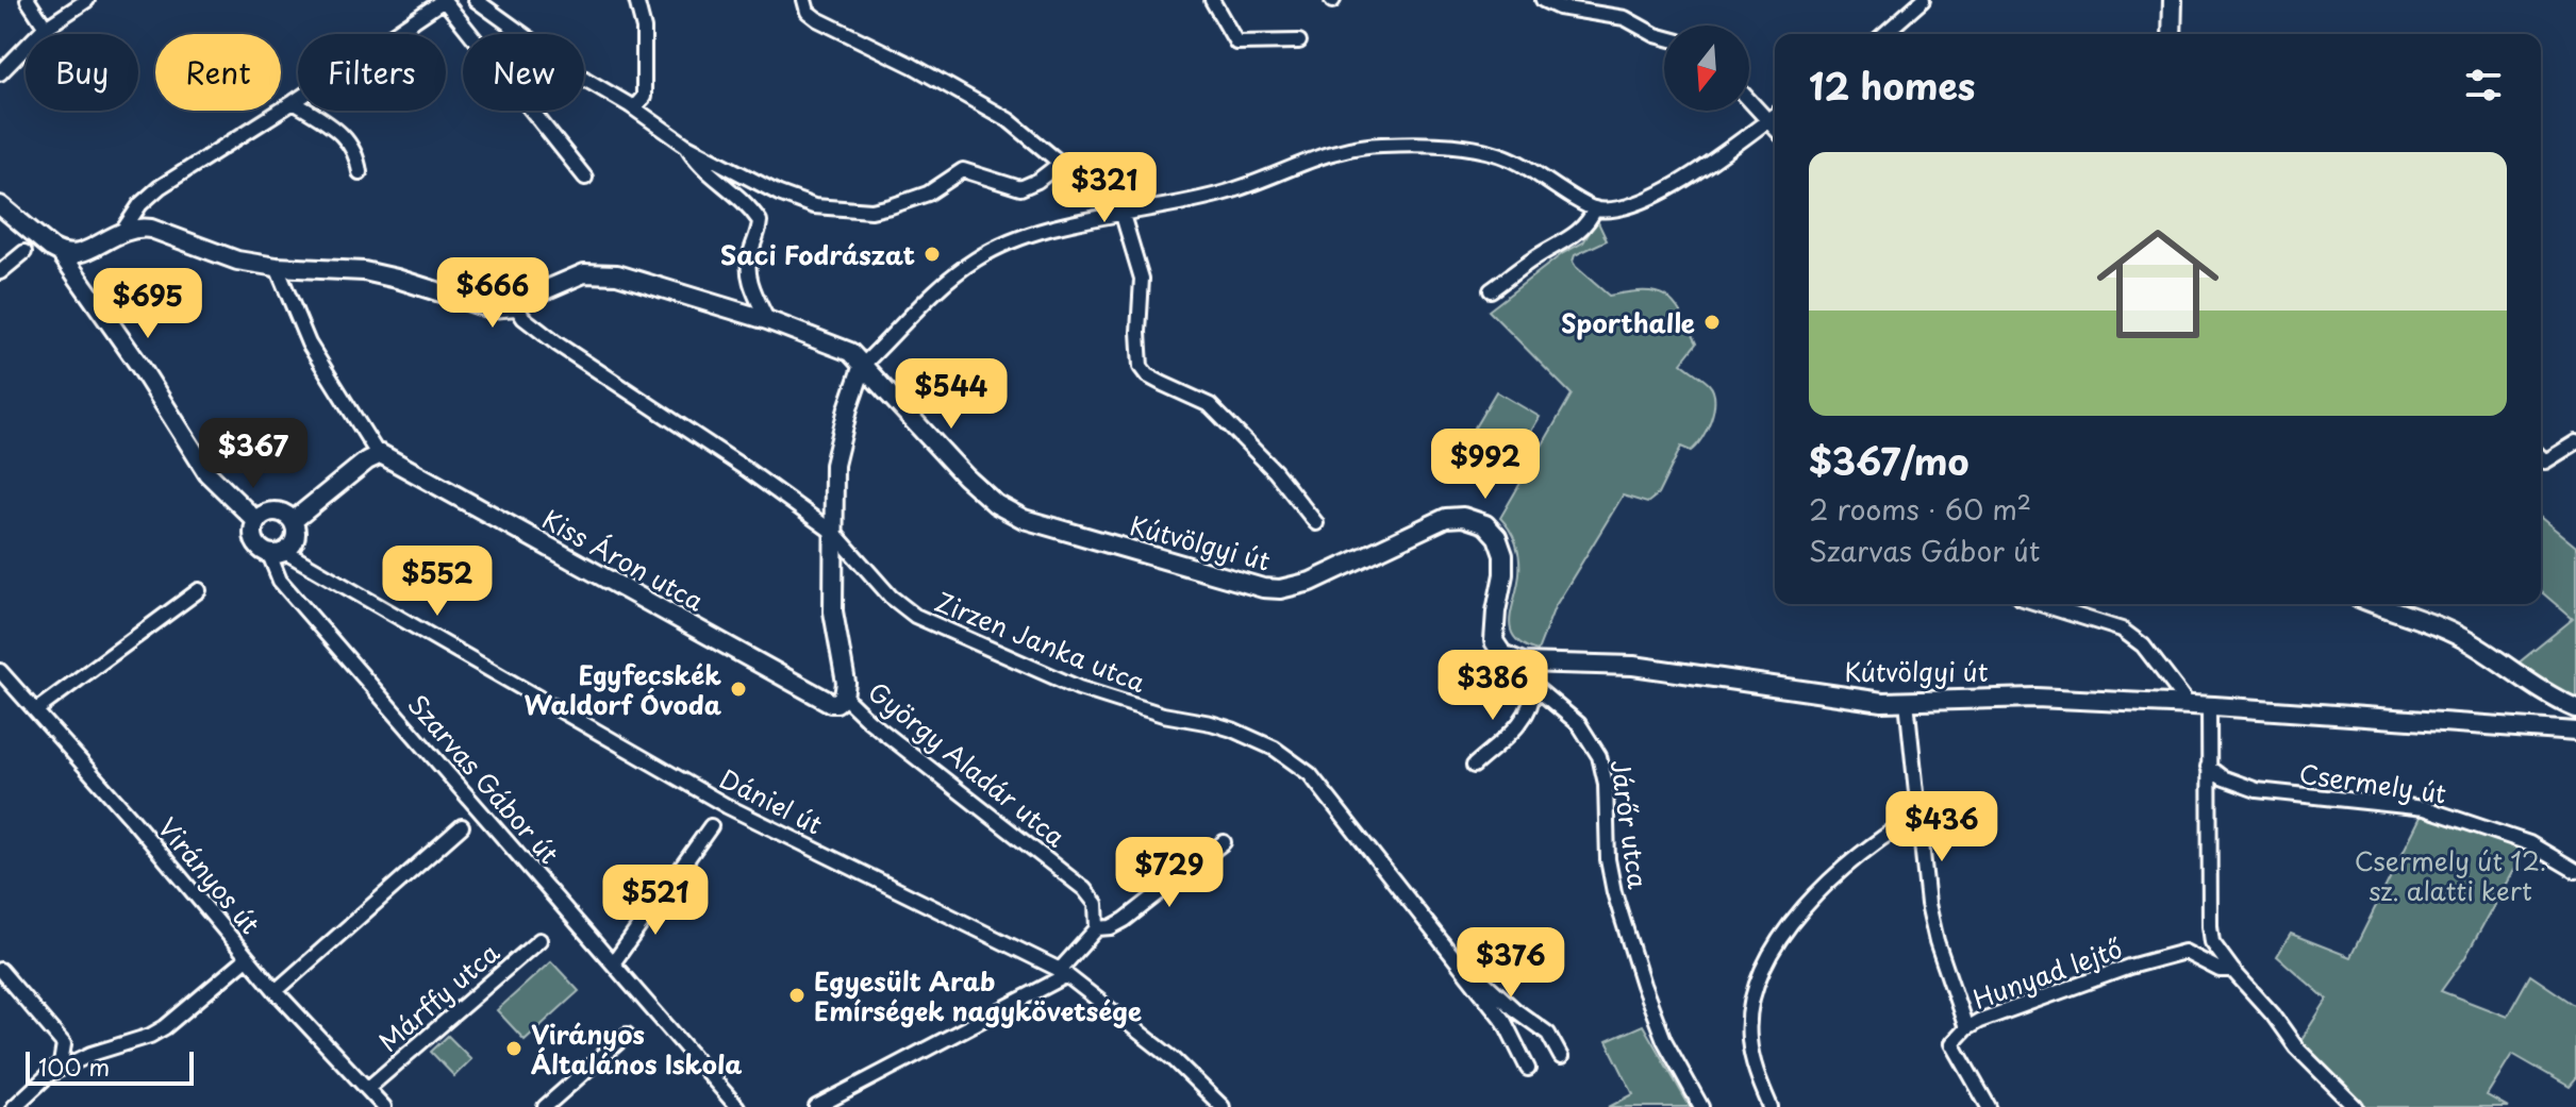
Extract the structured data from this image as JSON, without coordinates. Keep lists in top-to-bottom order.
{
  "streets": {
    "street": [
      "Kútvölgyi út",
      "Kiss Áron utca",
      "Zirzen Janka utca",
      "György Aladár utca",
      "Szarvas Gábor út",
      "Csermely út",
      "Dániel út",
      "Járőr utca",
      "Virányos út",
      "Hunyad lejtő",
      "Márffy utca"
    ]
  },
  "crossings": [
    ["Kútvölgyi út", "Zirzen Janka utca"],
    ["Kútvölgyi út", "György Aladár utca"],
    ["Kútvölgyi út", "Járőr utca"],
    ["Kútvölgyi út", "Hunyad lejtő"],
    ["Kiss Áron utca", "György Aladár utca"],
    ["Zirzen Janka utca", "György Aladár utca"],
    ["Szarvas Gábor út", "Dániel út"],
    ["Csermely út", "Hunyad lejtő"],
    ["Virányos út", "Márffy utca"]
  ],
  "parks": ["Csermely út 12. sz. alatti kert"],
  "places": [
    "Saci Fodrászat",
    "Sporthalle",
    "Egyfecskék Waldorf Óvoda",
    "Egyesült Arab Emírségek nagykövetsége",
    "Virányos Általános Iskola"
  ],
  "scale_bar": "100 m",
  "north": "bottom",
  "page": {
    "chip": [
      "Buy",
      "Rent",
      "Filters",
      "New"
    ],
    "heading": "12 homes",
    "list": [
      {
        "name": "$367/mo",
        "note": "2 rooms · 60 m² · Szarvas Gábor út"
      }
    ],
    "price": [
      "$321",
      "$666",
      "$695",
      "$544",
      "$367",
      "$992",
      "$552",
      "$386",
      "$436",
      "$729",
      "$521",
      "$376"
    ],
    "scale": "100 m"
  }
}
